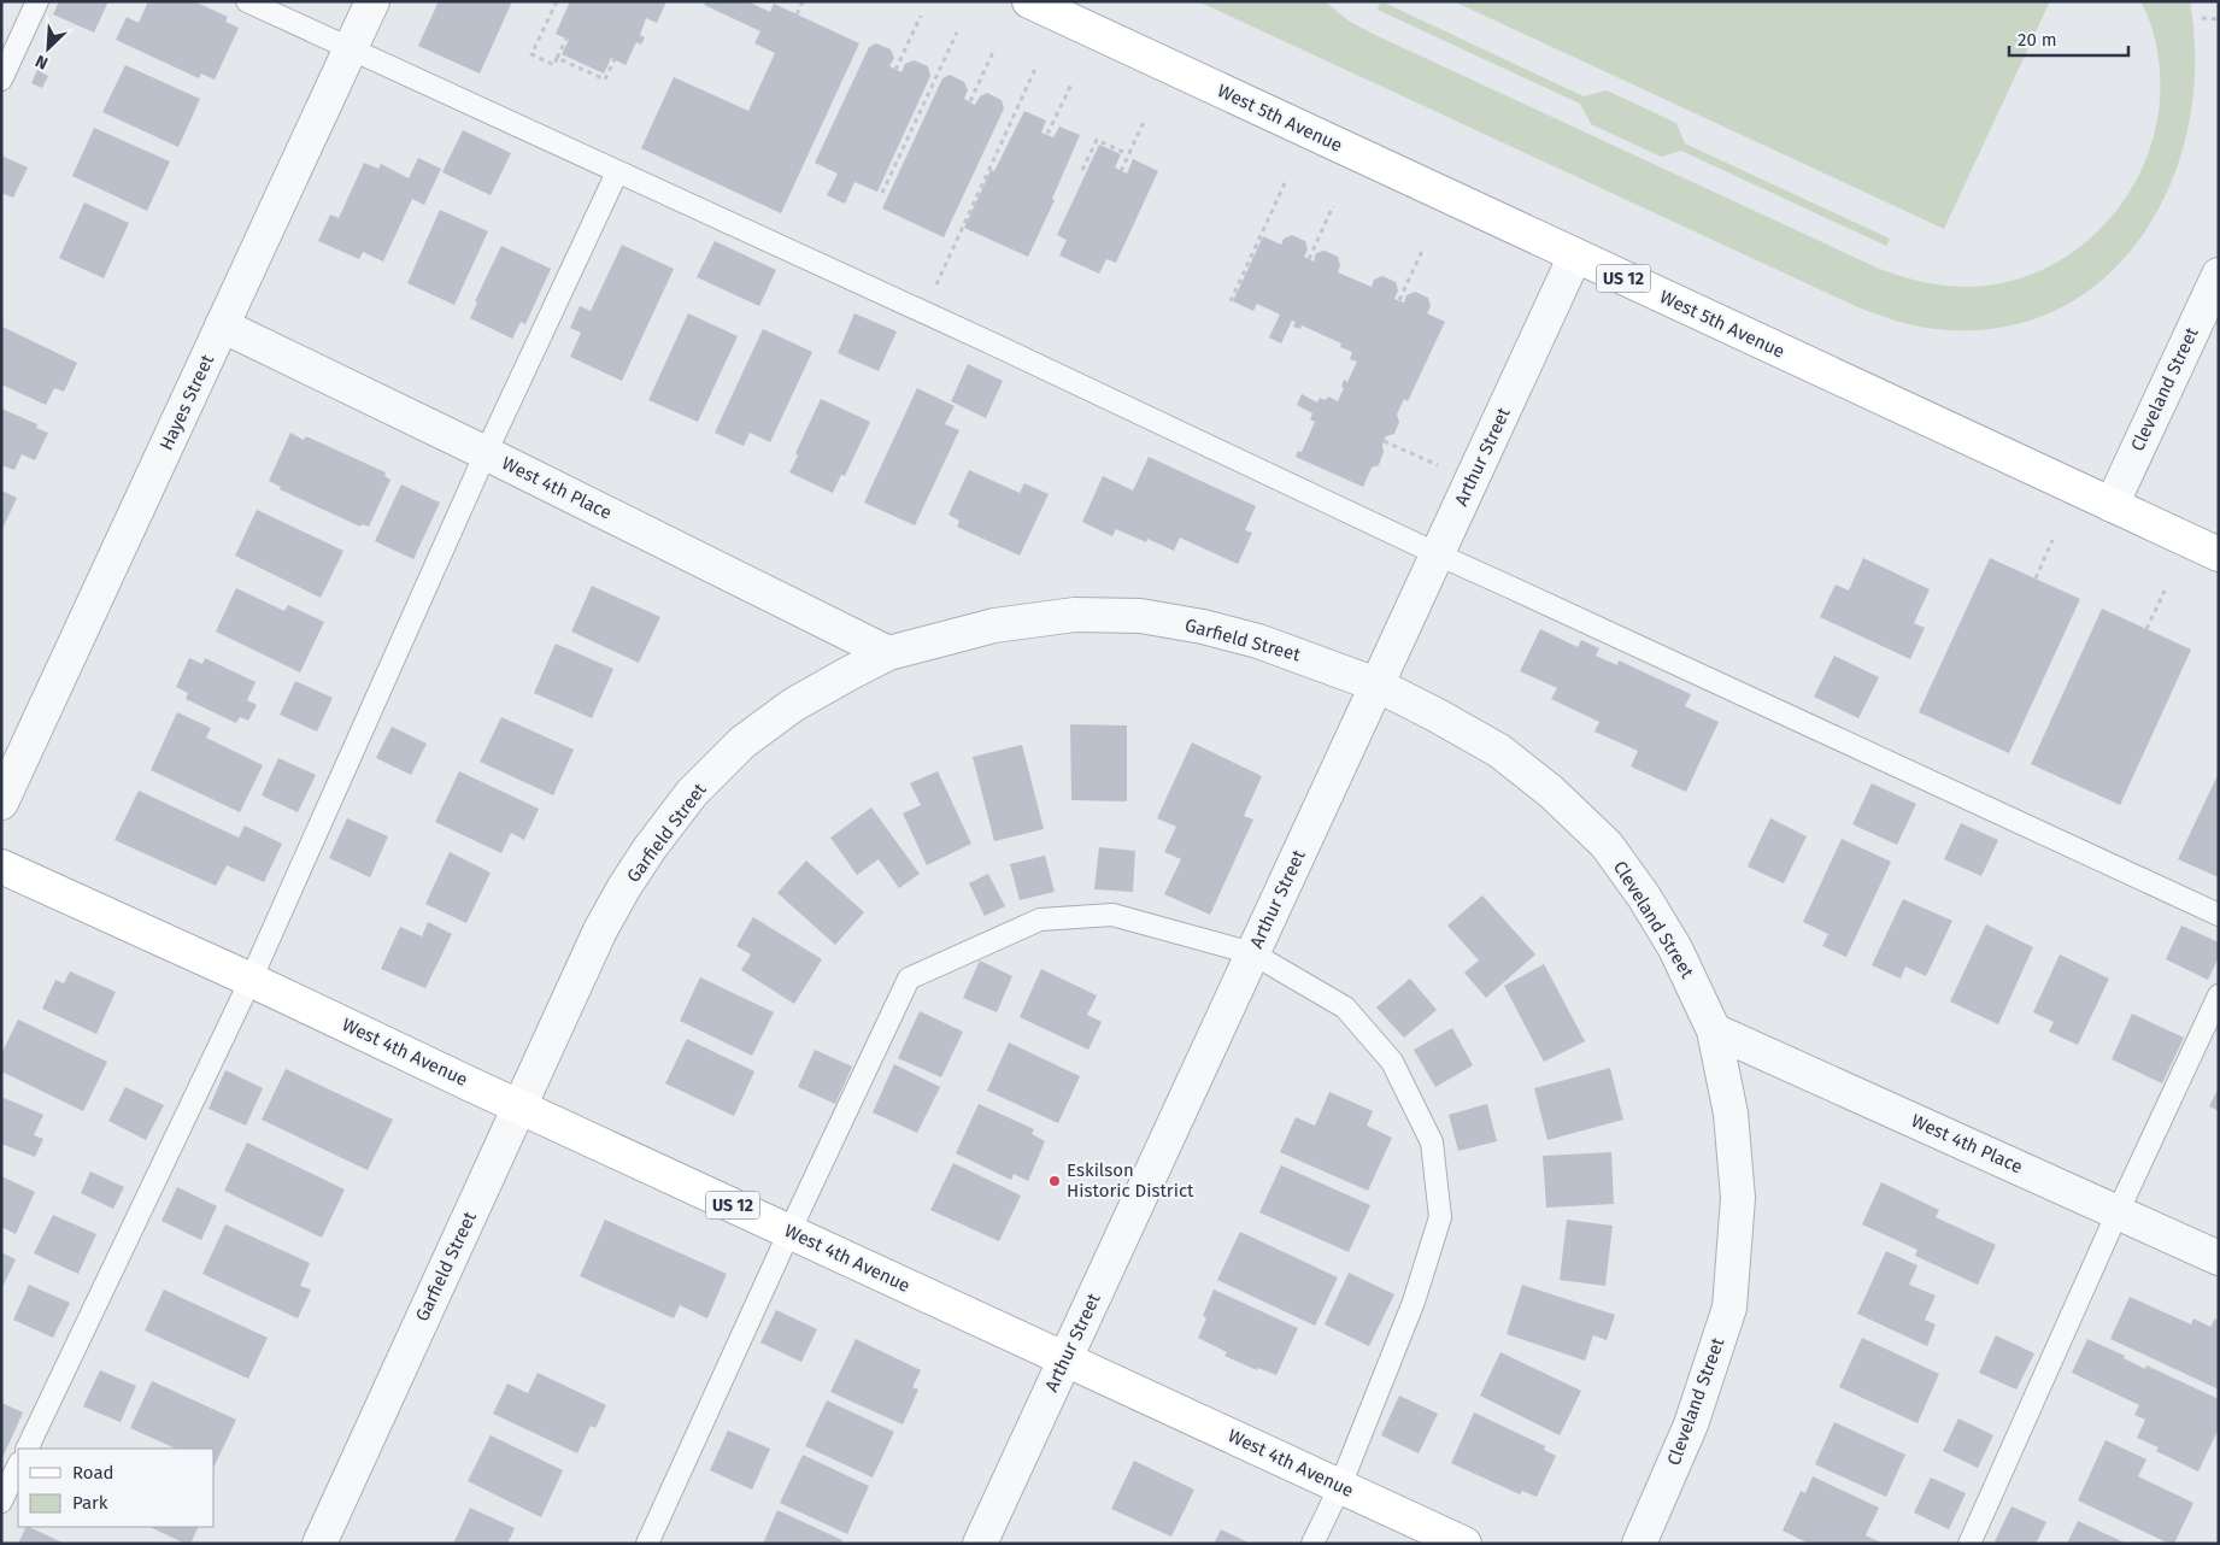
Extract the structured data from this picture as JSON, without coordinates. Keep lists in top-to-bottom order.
{
  "streets": {
    "main road": ["West 5th Avenue", "US 12", "West 4th Avenue"],
    "street": [
      "Cleveland Street",
      "Hayes Street",
      "Arthur Street",
      "West 4th Place",
      "Garfield Street"
    ]
  },
  "crossings": [
    ["West 5th Avenue", "Cleveland Street"],
    ["West 5th Avenue", "Arthur Street"],
    ["Cleveland Street", "Arthur Street"],
    ["Cleveland Street", "West 4th Place"],
    ["Cleveland Street", "Garfield Street"],
    ["Hayes Street", "West 4th Place"],
    ["Arthur Street", "Garfield Street"],
    ["Arthur Street", "West 4th Avenue"],
    ["West 4th Place", "Garfield Street"],
    ["Garfield Street", "West 4th Avenue"]
  ],
  "places": ["Eskilson Historic District"],
  "legend": ["Road", "Park"],
  "scale_bar": "20 m",
  "north": "bottom left"
}
